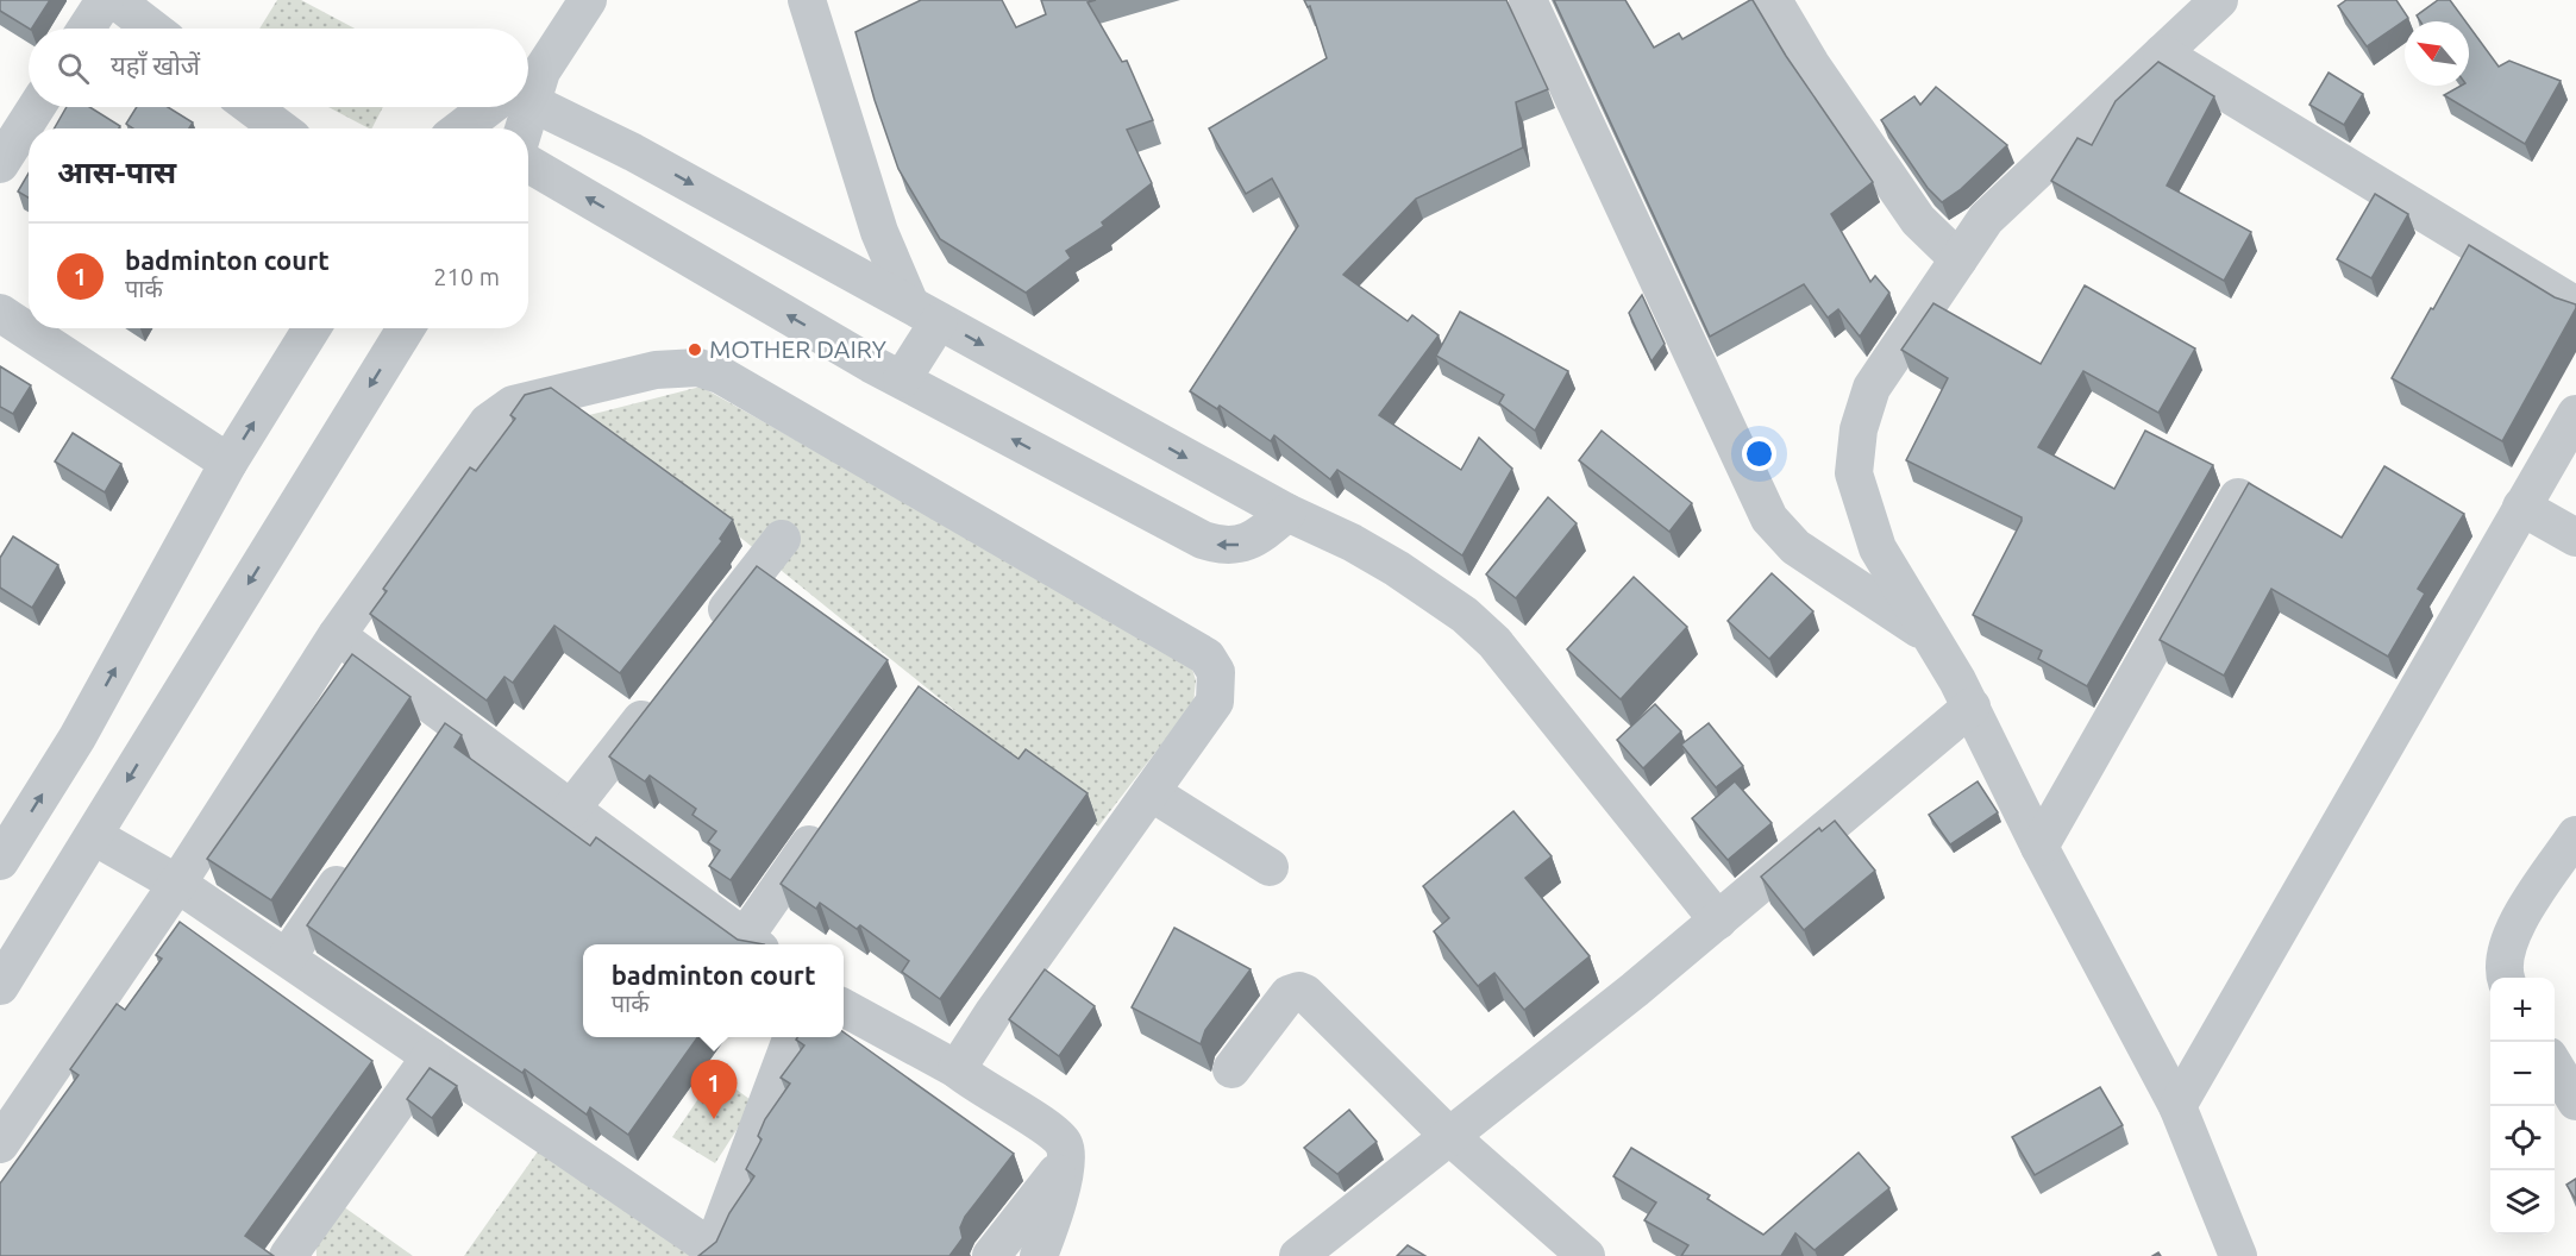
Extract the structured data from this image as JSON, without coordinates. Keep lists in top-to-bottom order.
{
  "places": ["MOTHER DAIRY"],
  "north": "top left",
  "page": {
    "search": "यहाँ खोजें",
    "heading": "आस-पास",
    "list": [
      {
        "mark": "1",
        "name": "badminton court",
        "note": "पार्क",
        "value": "210 m"
      }
    ],
    "popup": ["badminton court", "पार्क"],
    "map_buttons": ["+", "−"],
    "pins": "1"
  }
}
